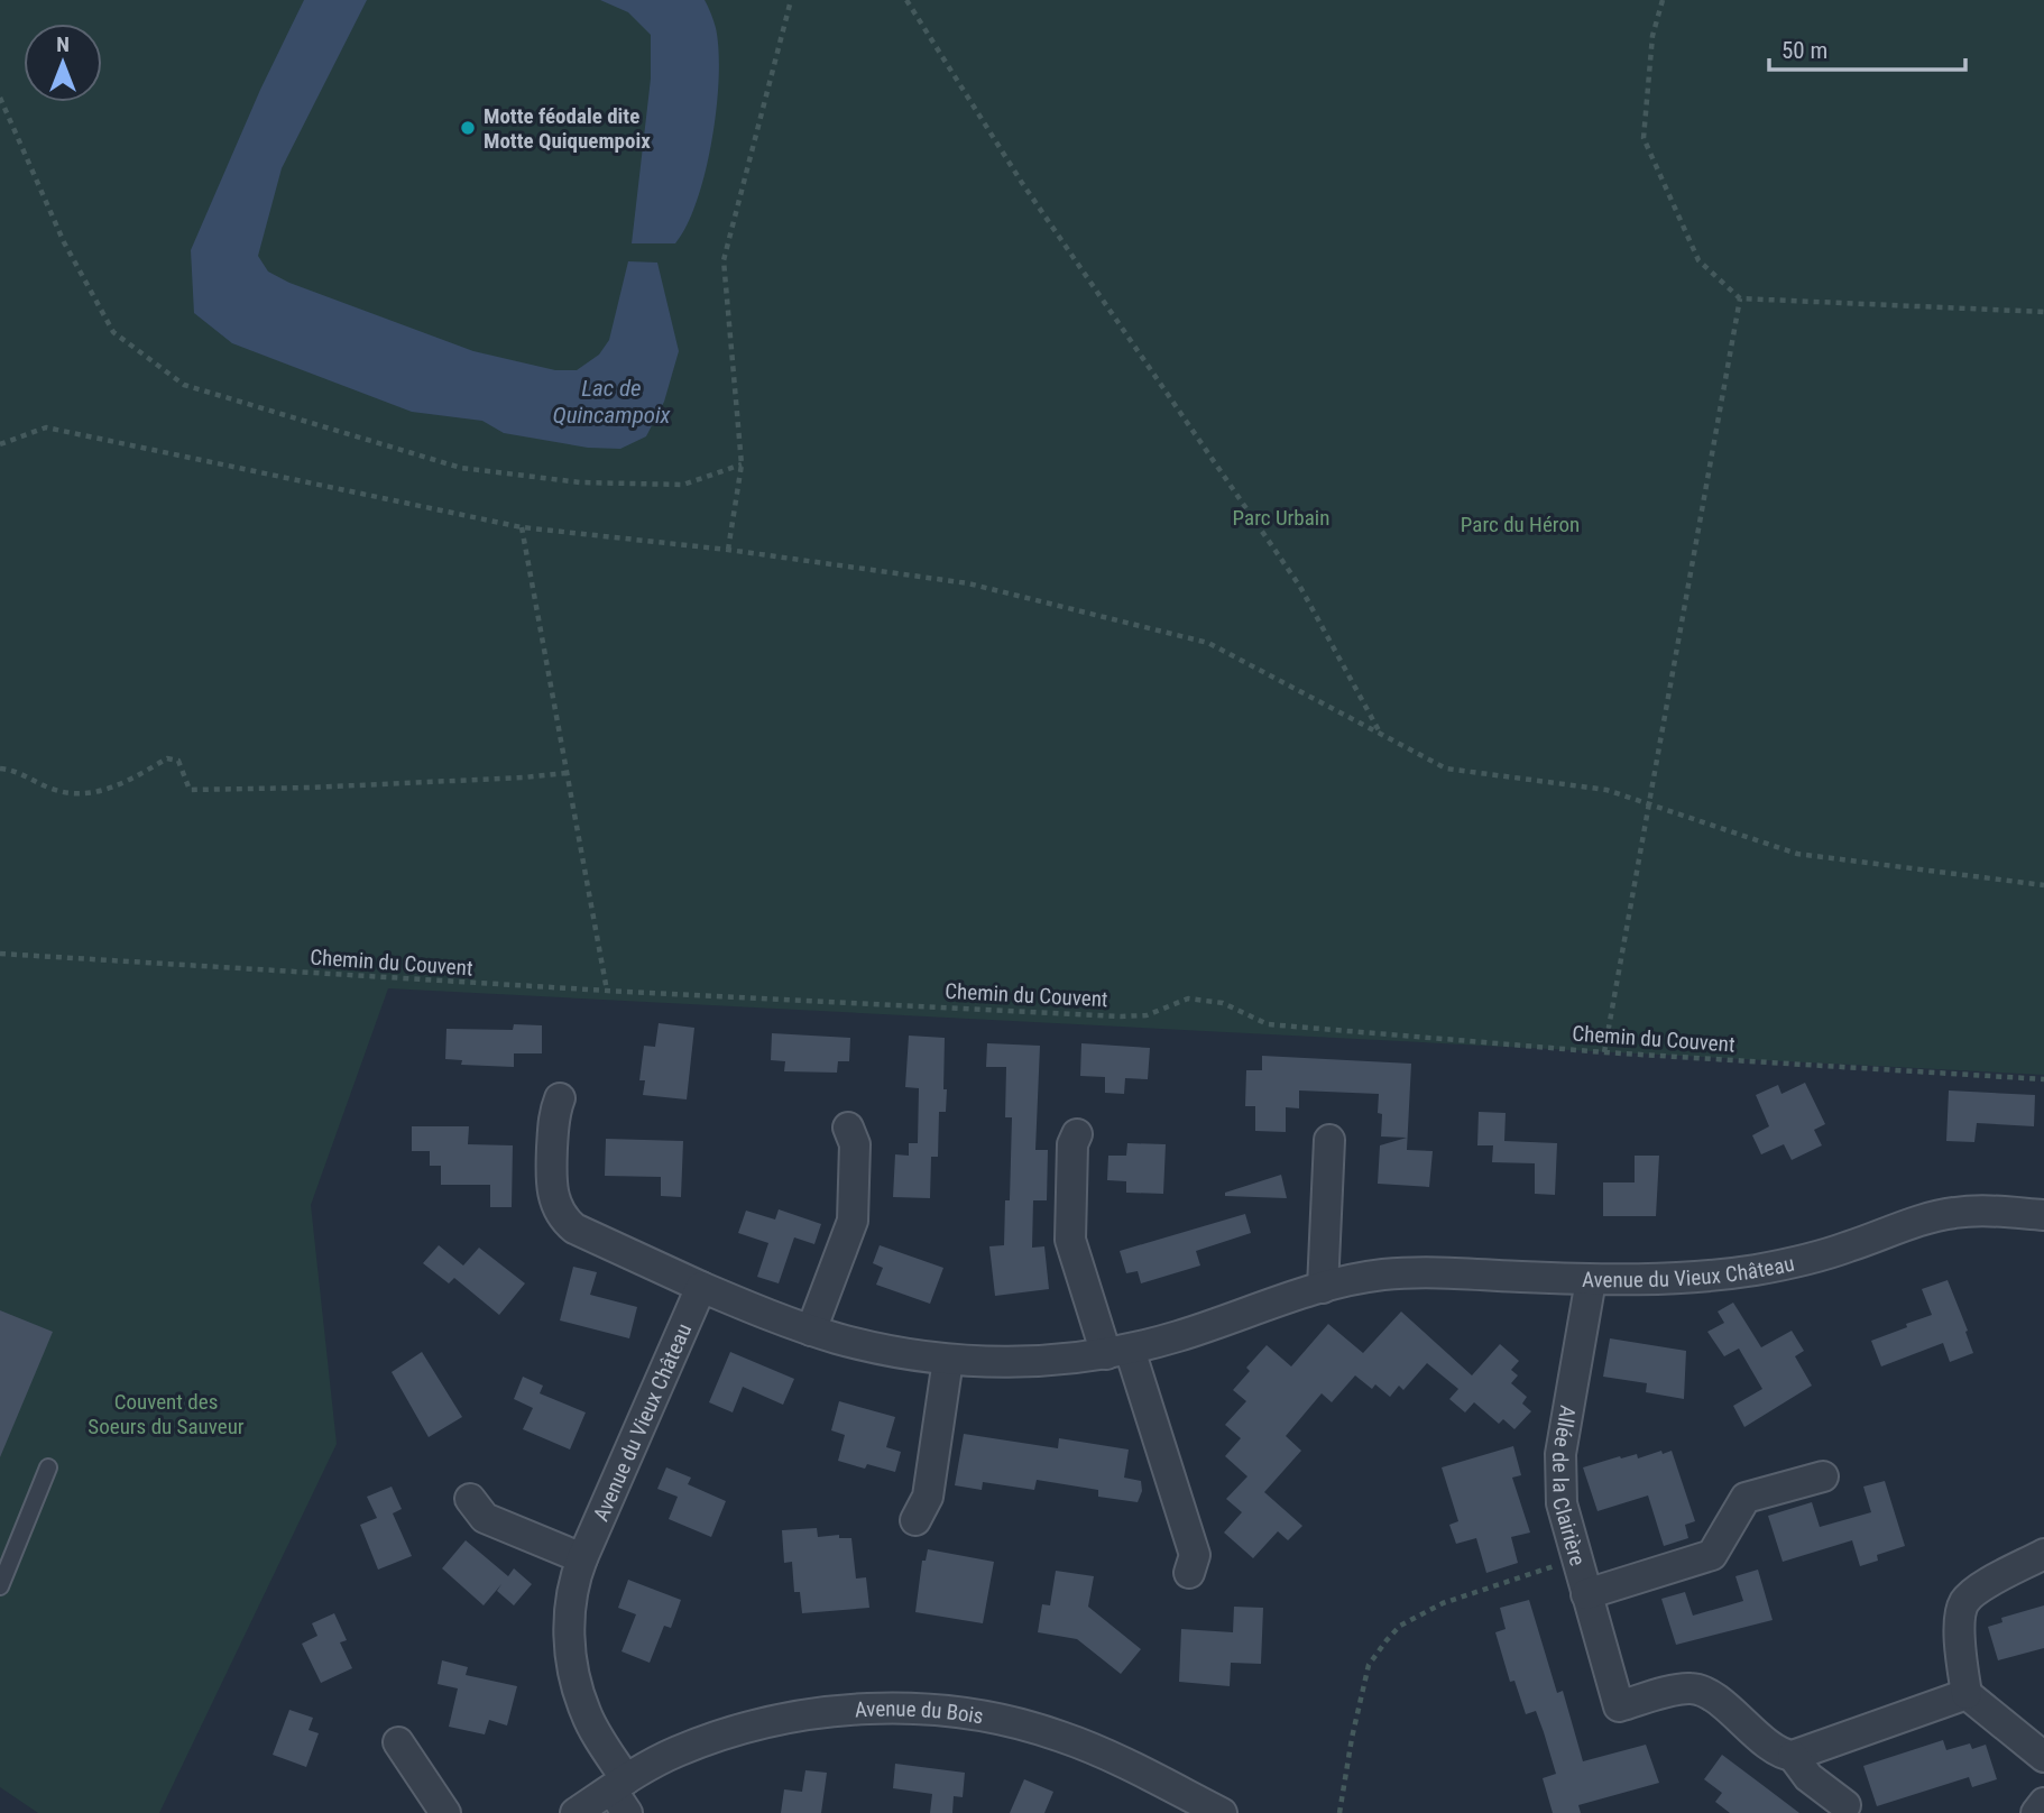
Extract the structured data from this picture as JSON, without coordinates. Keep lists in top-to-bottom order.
{
  "streets": {
    "street": ["Avenue du Vieux Château", "Allée de la Clairière", "Avenue du Bois"],
    "path": ["Chemin du Couvent"]
  },
  "crossings": [
    ["Avenue du Vieux Château", "Allée de la Clairière"],
    ["Avenue du Vieux Château", "Avenue du Bois"]
  ],
  "water": ["Lac de Quincampoix"],
  "parks": ["Parc Urbain", "Parc du Héron", "Couvent des Soeurs du Sauveur"],
  "places": ["Motte féodale dite Motte Quiquempoix"],
  "scale_bar": "50 m",
  "north": "top"
}
